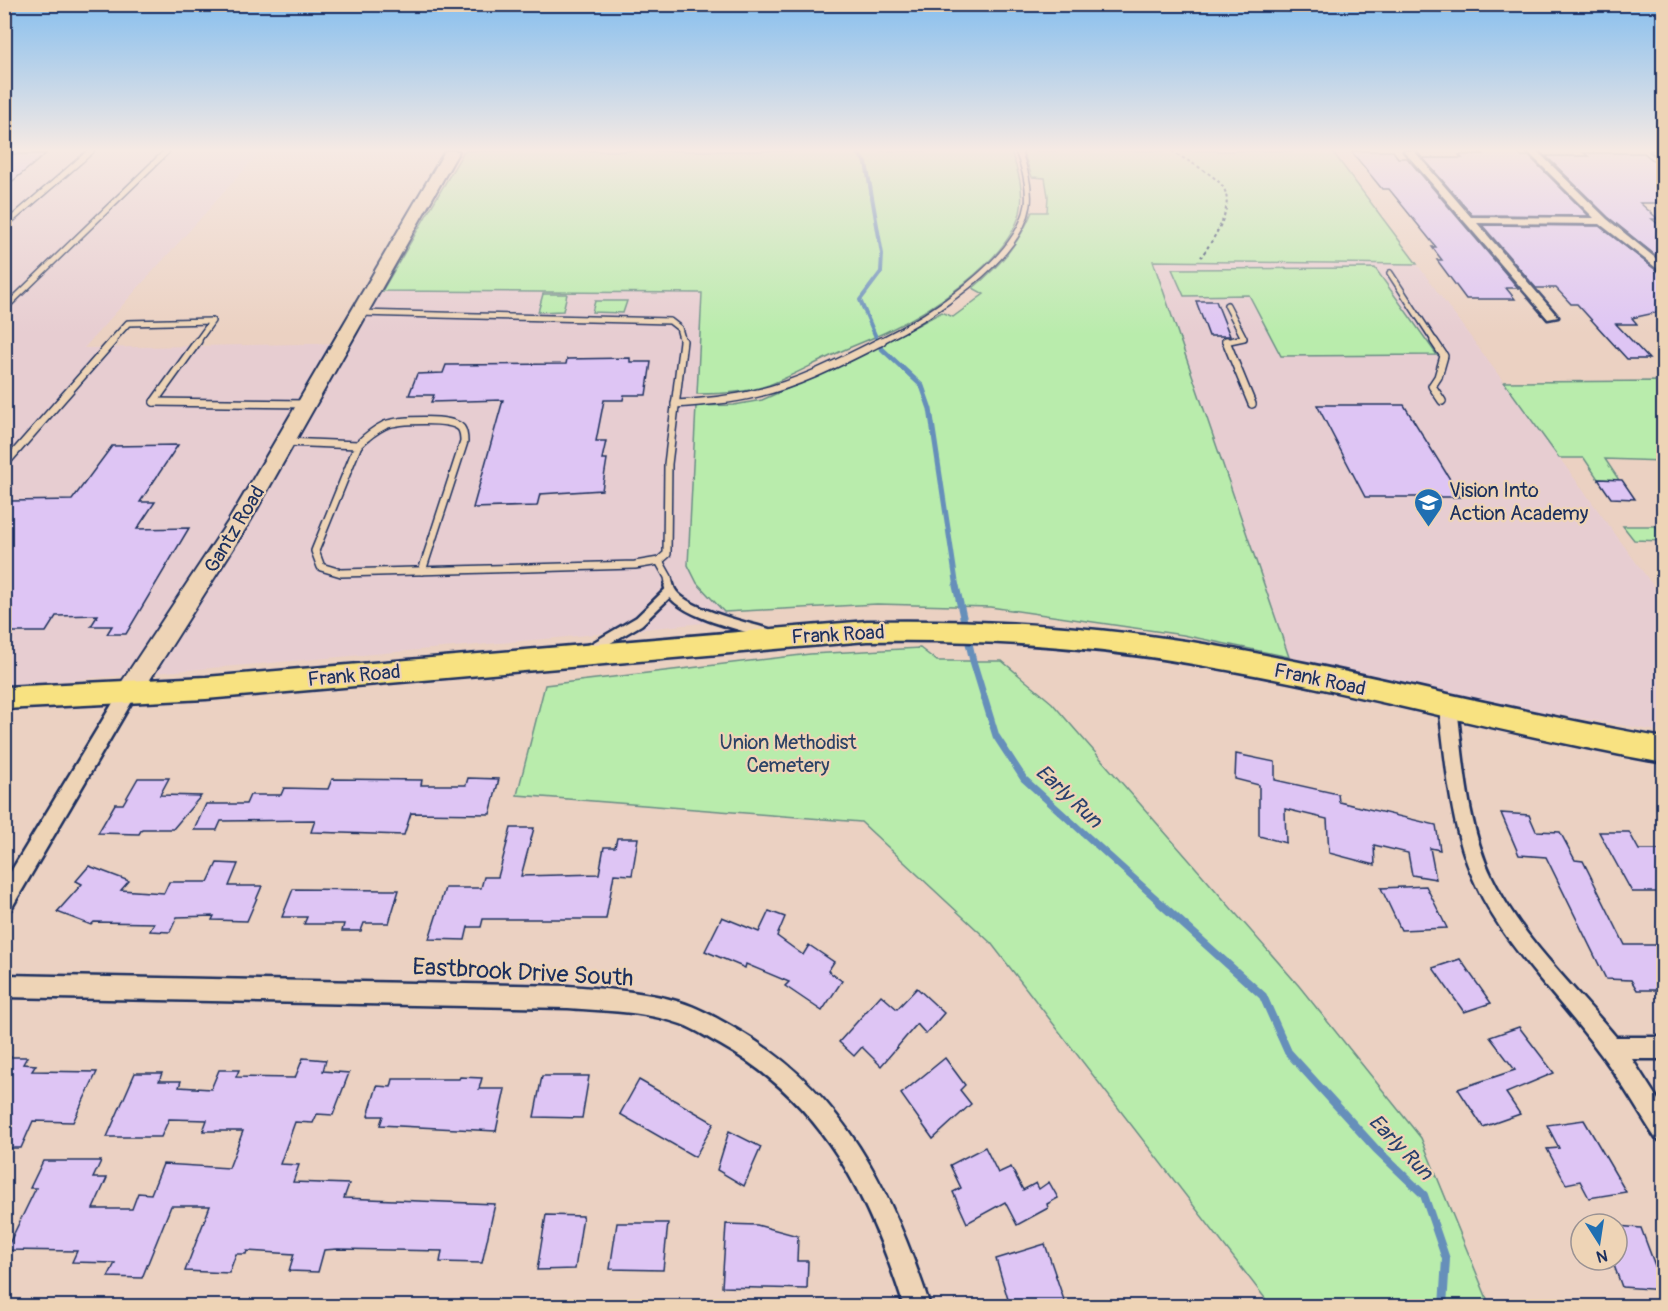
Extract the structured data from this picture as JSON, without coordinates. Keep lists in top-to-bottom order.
{
  "streets": {
    "main road": ["Gantz Road", "Frank Road"],
    "street": ["Eastbrook Drive South"]
  },
  "crossings": [
    ["Gantz Road", "Frank Road"]
  ],
  "water": ["Early Run"],
  "parks": ["Union Methodist Cemetery"],
  "places": {
    "school or university": ["Vision Into Action Academy"]
  },
  "north": "bottom"
}
